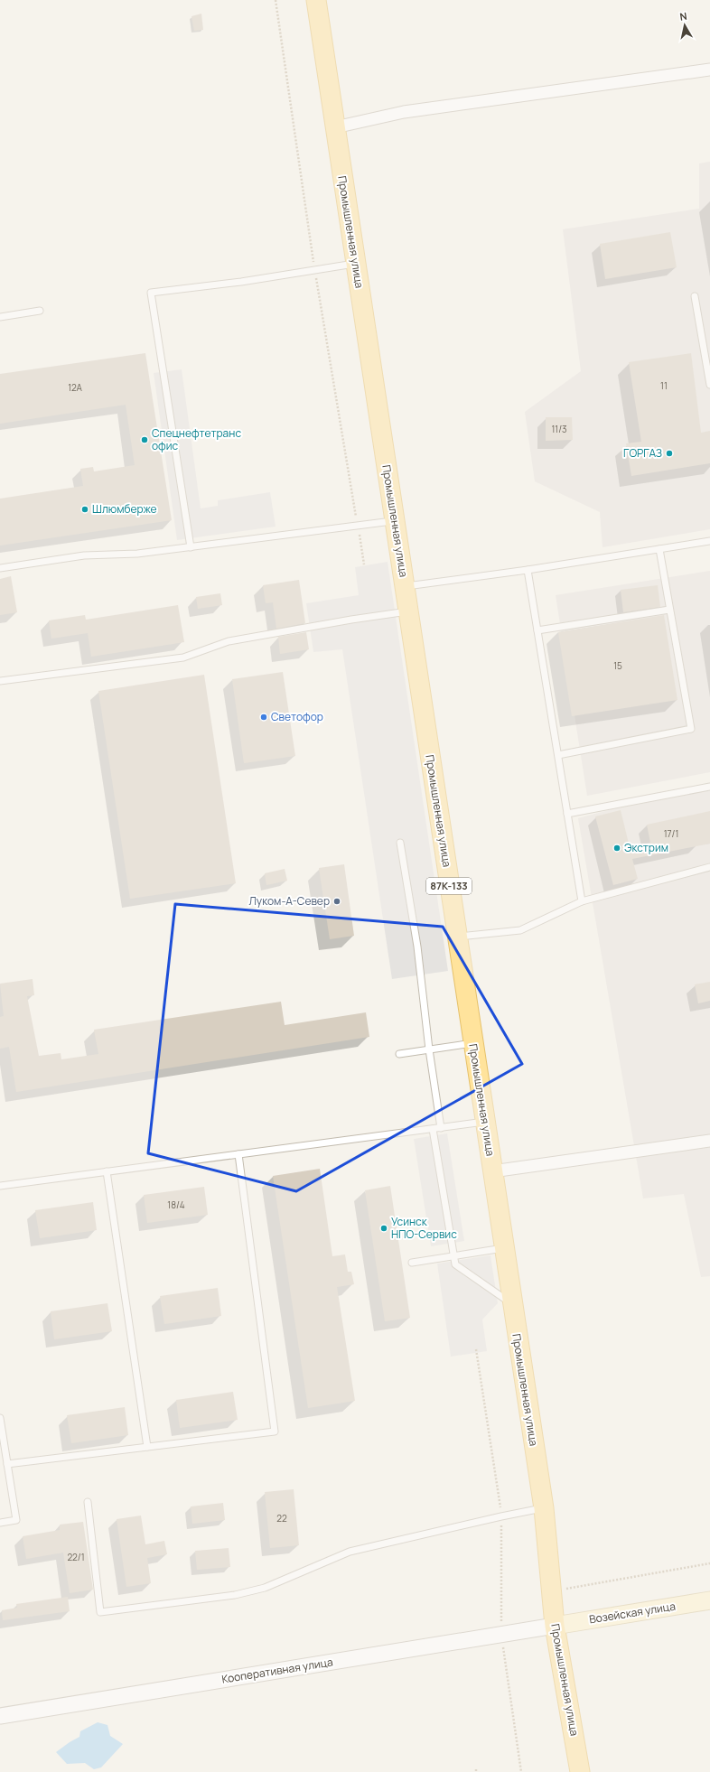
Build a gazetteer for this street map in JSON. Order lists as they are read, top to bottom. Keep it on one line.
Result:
{"streets":{"main road":["Промышленная улица","87К-133","Возейская улица"],"street":["Кооперативная улица"]},"crossings":[["Промышленная улица","Возейская улица"],["Промышленная улица","Кооперативная улица"],["Возейская улица","Кооперативная улица"]],"places":["Спецнефтетранс офис","ГОРГАЗ","Шлюмберже","Светофор","Экстрим","Луком-А-Север","Усинск НПО-Сервис"],"house_numbers":["11","12А","11/3","15","17/1","18/4","22","22/1"],"north":"top"}
